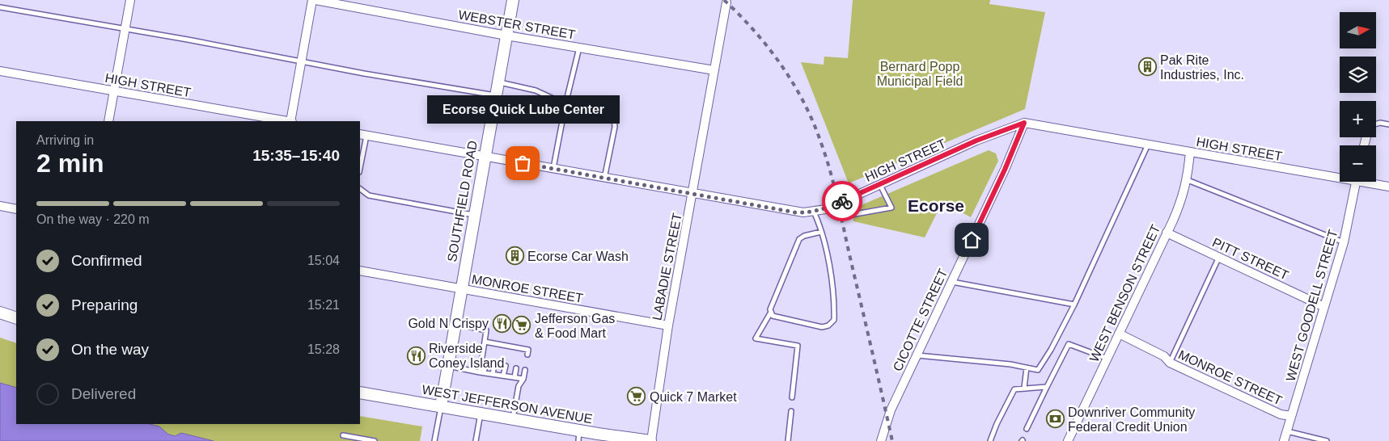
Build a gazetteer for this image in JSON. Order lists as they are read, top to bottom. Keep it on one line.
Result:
{"streets":{"main road":["SOUTHFIELD ROAD","WEST JEFFERSON AVENUE"],"street":["WEBSTER STREET","HIGH STREET","PITT STREET","LABADIE STREET","MONROE STREET","WEST BENSON STREET","WEST GOODELL STREET","CICOTTE STREET"]},"crossings":[["WEBSTER STREET","SOUTHFIELD ROAD"],["WEBSTER STREET","LABADIE STREET"],["HIGH STREET","SOUTHFIELD ROAD"],["HIGH STREET","LABADIE STREET"],["HIGH STREET","WEST BENSON STREET"],["HIGH STREET","CICOTTE STREET"],["SOUTHFIELD ROAD","MONROE STREET"],["SOUTHFIELD ROAD","WEST JEFFERSON AVENUE"],["PITT STREET","WEST BENSON STREET"],["PITT STREET","WEST GOODELL STREET"],["LABADIE STREET","MONROE STREET"],["LABADIE STREET","WEST JEFFERSON AVENUE"],["MONROE STREET","WEST BENSON STREET"],["MONROE STREET","WEST GOODELL STREET"]],"districts":["Ecorse"],"parks":["Bernard Popp Municipal Field"],"places":{"building":["Pak Rite Industries, Inc.","Ecorse Car Wash"],"other":["Ecorse Quick Lube Center"],"restaurant":["Gold N Crispy","Riverside Coney Island"],"supermarket":["Jefferson Gas & Food Mart","Quick 7 Market"],"bank":["Downriver Community Federal Credit Union"]},"north":"right","page":{"map_buttons":["+","−"],"bubble":"Ecorse Quick Lube Center","heading":["2 min","Arriving in","15:35–15:40"],"bar":"On the way · 220 m","list":[["Confirmed","15:04"],["Preparing","15:21"],["On the way","15:28"],"Delivered"]}}
